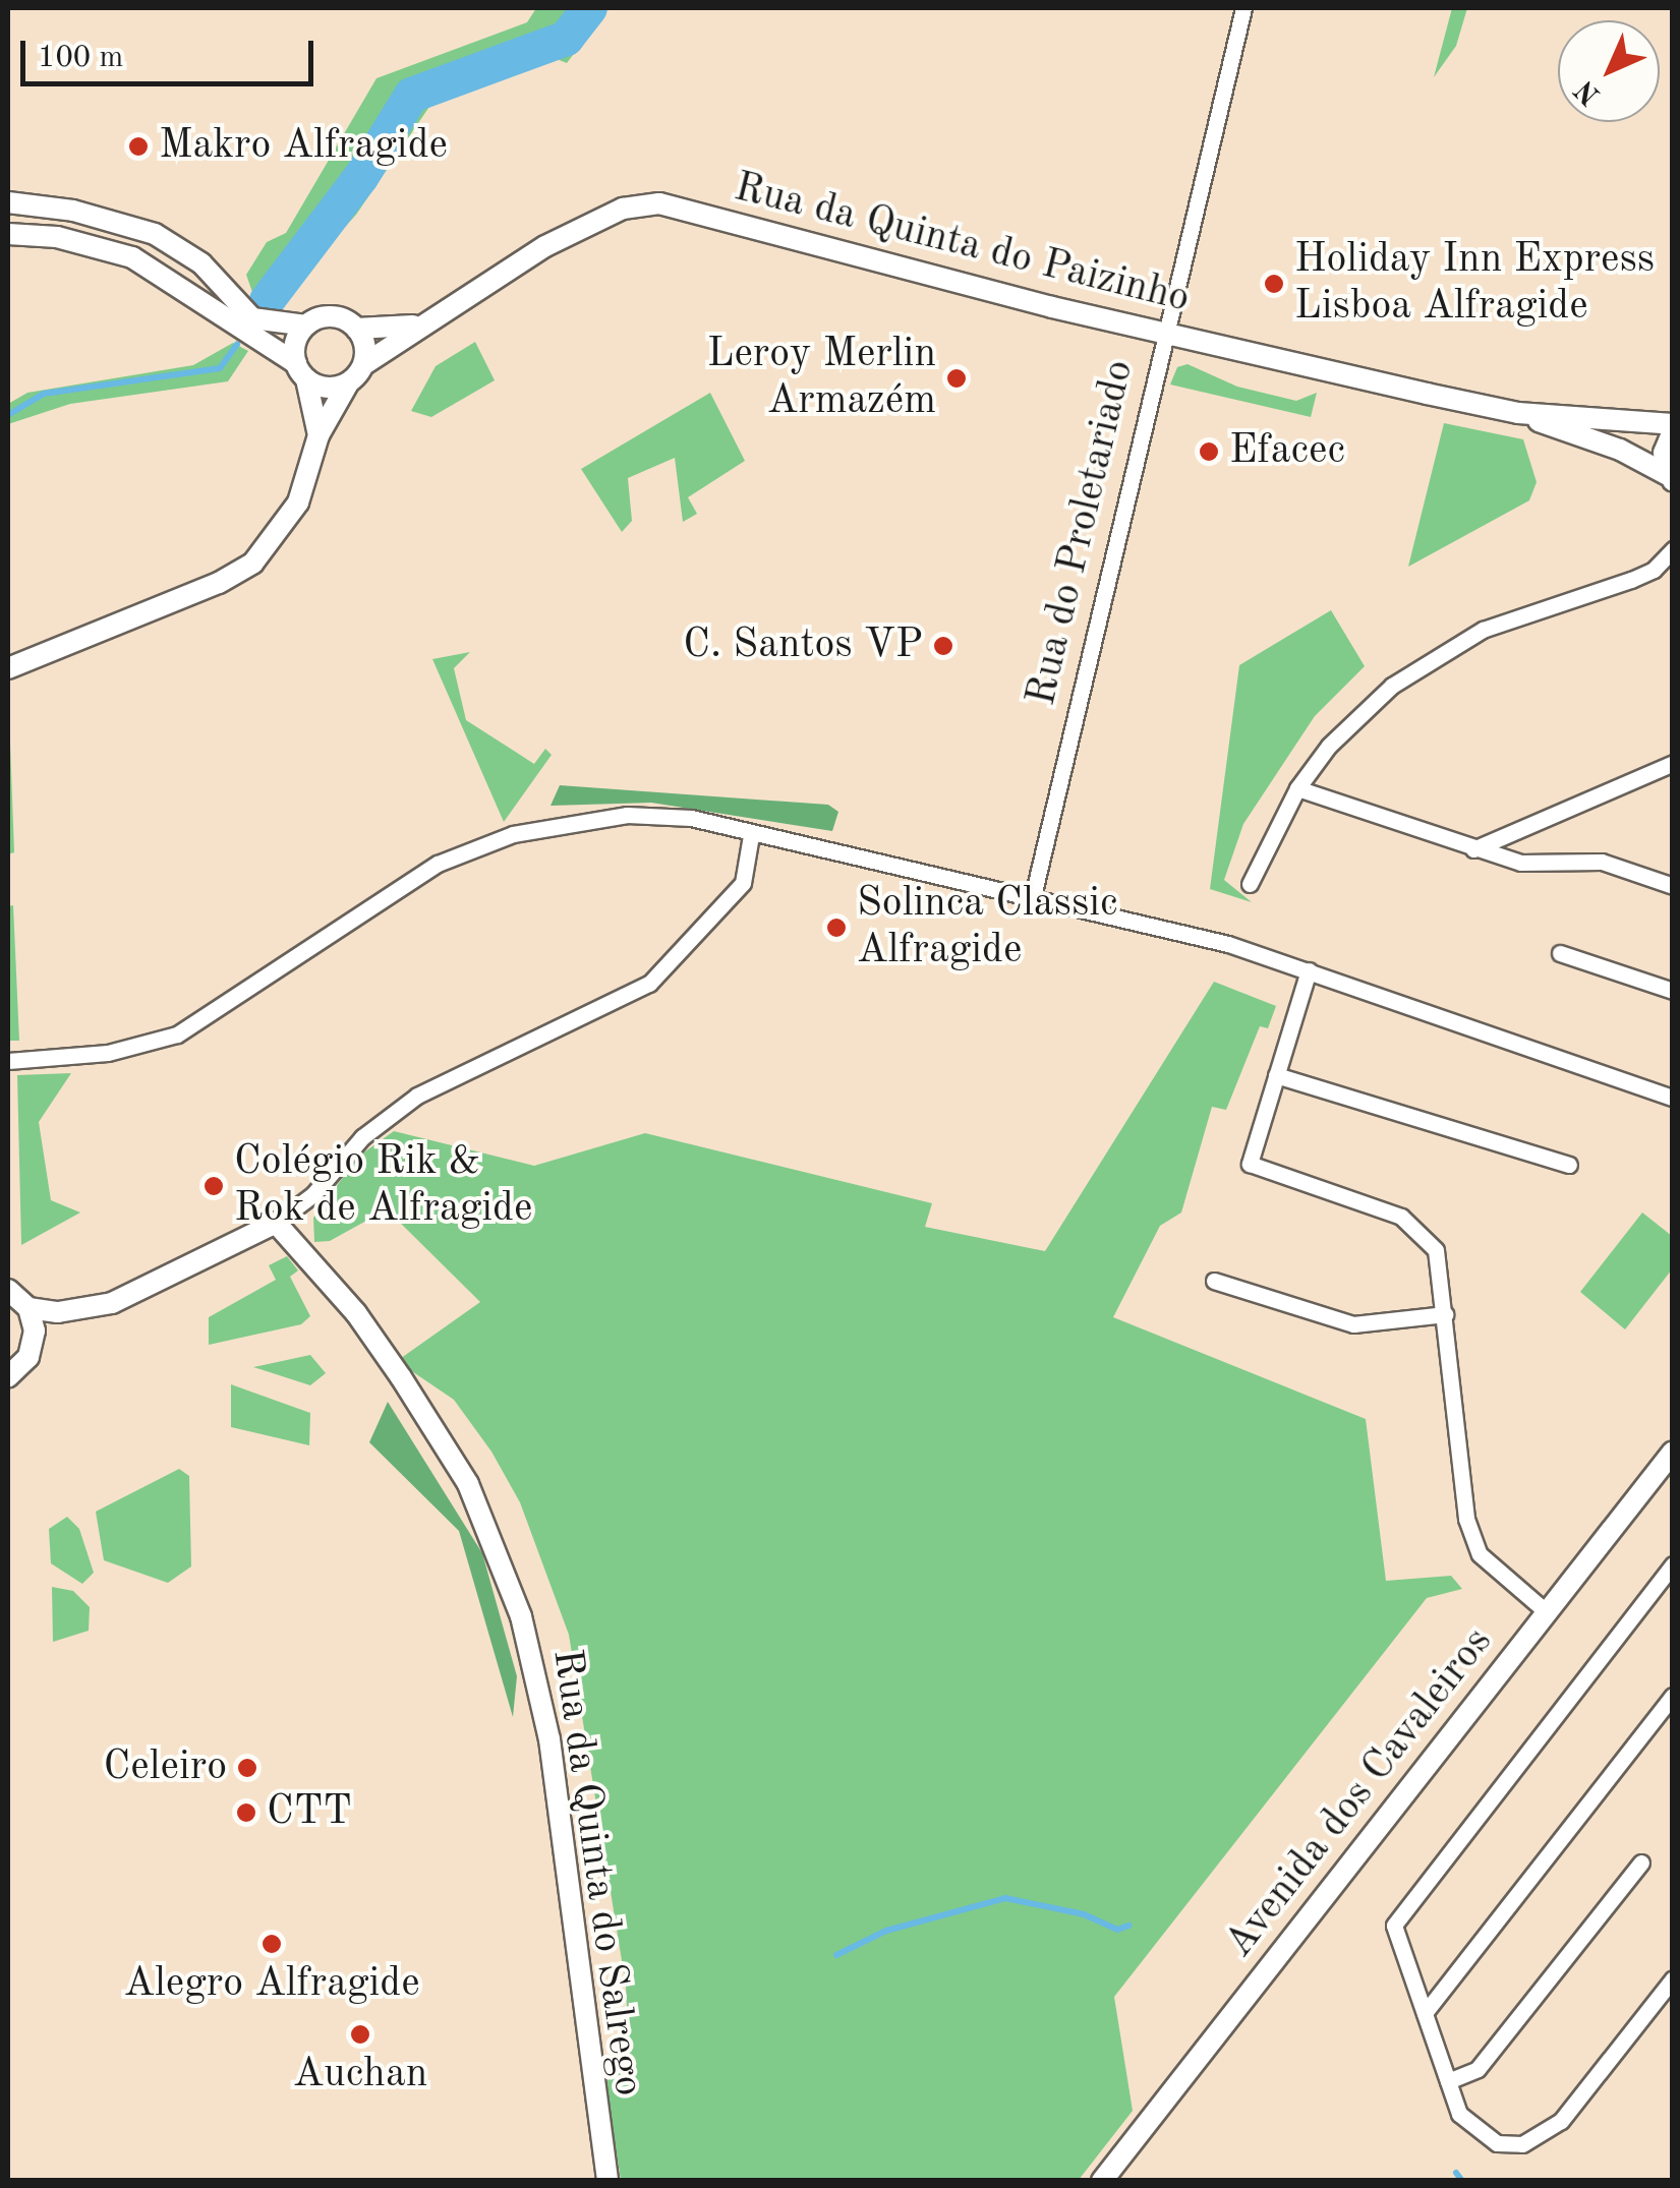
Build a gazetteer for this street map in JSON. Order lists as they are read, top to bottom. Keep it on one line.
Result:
{"streets":{"street":["Rua da Quinta do Paizinho","Rua do Proletariado","Avenida dos Cavaleiros","Rua da Quinta do Salrego"]},"crossings":[["Rua da Quinta do Paizinho","Rua do Proletariado"]],"places":["Makro Alfragide","Holiday Inn Express Lisboa Alfragide","Leroy Merlin Armazém","Efacec","C. Santos VP","Solinca Classic Alfragide","Colégio Rik & Rok de Alfragide","Celeiro","CTT","Alegro Alfragide","Auchan"],"scale_bar":"100 m","north":"bottom left"}
